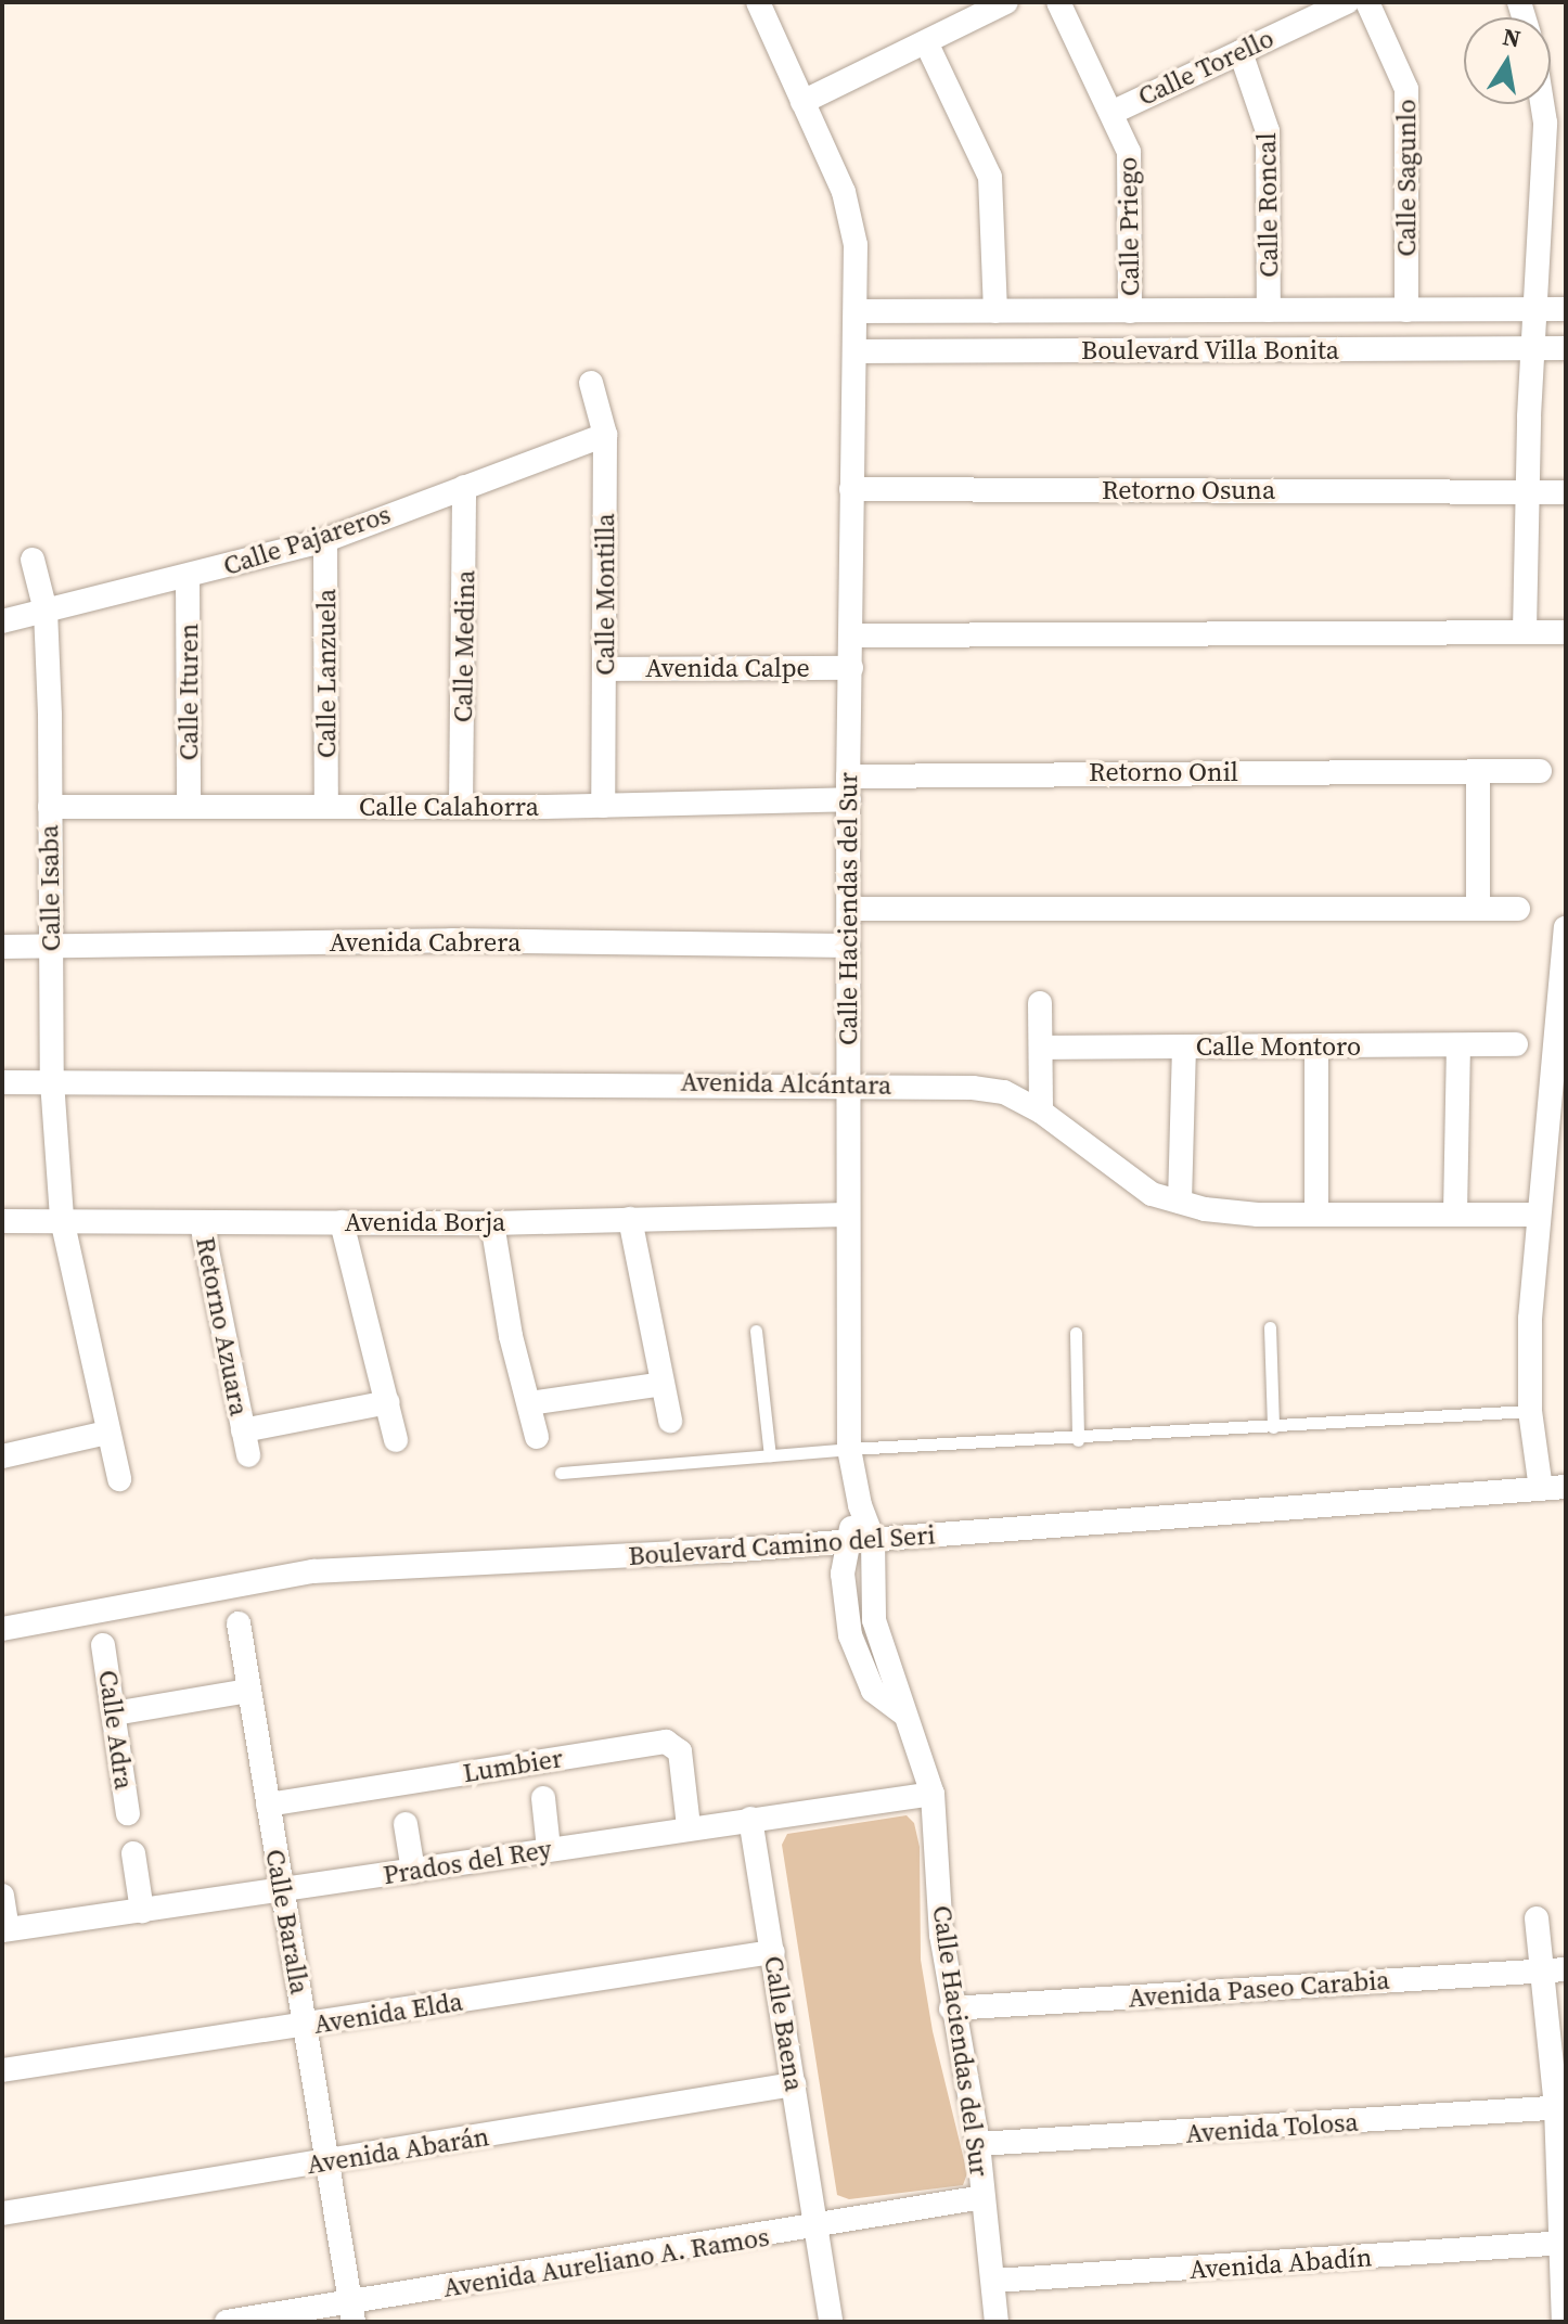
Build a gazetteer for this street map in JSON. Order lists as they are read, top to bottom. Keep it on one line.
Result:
{"streets":{"street":["Calle Torello","Calle Sagunlo","Calle Roncal","Calle Priego","Boulevard Villa Bonita","Retorno Osuna","Calle Pajareros","Calle Montilla","Calle Medina","Avenida Calpe","Calle Lanzuela","Calle Ituren","Retorno Onil","Calle Calahorra","Calle Isaba","Calle Haciendas del Sur","Avenida Cabrera","Calle Montoro","Avenida Alcántara","Avenida Borja","Retorno Azuara","Boulevard Camino del Seri","Calle Adra","Lumbier","Prados del Rey","Calle Baralla","Avenida Paseo Carabia","Avenida Elda","Calle Baena","Avenida Tolosa","Avenida Abarán","Avenida Aureliano A. Ramos","Avenida Abadín"]},"crossings":[["Calle Torello","Calle Roncal"],["Calle Torello","Calle Priego"],["Calle Sagunlo","Boulevard Villa Bonita"],["Calle Roncal","Boulevard Villa Bonita"],["Calle Priego","Boulevard Villa Bonita"],["Boulevard Villa Bonita","Calle Haciendas del Sur"],["Retorno Osuna","Calle Haciendas del Sur"],["Calle Pajareros","Calle Montilla"],["Calle Pajareros","Calle Medina"],["Calle Pajareros","Calle Lanzuela"],["Calle Pajareros","Calle Ituren"],["Calle Pajareros","Calle Isaba"],["Calle Montilla","Avenida Calpe"],["Calle Montilla","Calle Calahorra"],["Calle Medina","Calle Calahorra"],["Avenida Calpe","Calle Haciendas del Sur"],["Calle Lanzuela","Calle Calahorra"],["Calle Ituren","Calle Calahorra"],["Retorno Onil","Calle Calahorra"],["Retorno Onil","Calle Haciendas del Sur"],["Calle Calahorra","Calle Isaba"],["Calle Calahorra","Calle Haciendas del Sur"],["Calle Isaba","Avenida Cabrera"],["Calle Isaba","Avenida Alcántara"],["Calle Isaba","Avenida Borja"],["Calle Haciendas del Sur","Avenida Cabrera"],["Calle Haciendas del Sur","Avenida Alcántara"],["Calle Haciendas del Sur","Avenida Borja"],["Calle Haciendas del Sur","Boulevard Camino del Seri"],["Calle Haciendas del Sur","Prados del Rey"],["Calle Haciendas del Sur","Avenida Paseo Carabia"],["Calle Haciendas del Sur","Avenida Tolosa"],["Calle Haciendas del Sur","Avenida Aureliano A. Ramos"],["Calle Haciendas del Sur","Avenida Abadín"],["Avenida Borja","Retorno Azuara"],["Lumbier","Prados del Rey"],["Lumbier","Calle Baralla"],["Prados del Rey","Calle Baralla"],["Prados del Rey","Calle Baena"],["Calle Baralla","Avenida Elda"],["Calle Baralla","Avenida Abarán"],["Calle Baralla","Avenida Aureliano A. Ramos"],["Avenida Elda","Calle Baena"],["Calle Baena","Avenida Abarán"],["Calle Baena","Avenida Aureliano A. Ramos"]],"north":"top"}
